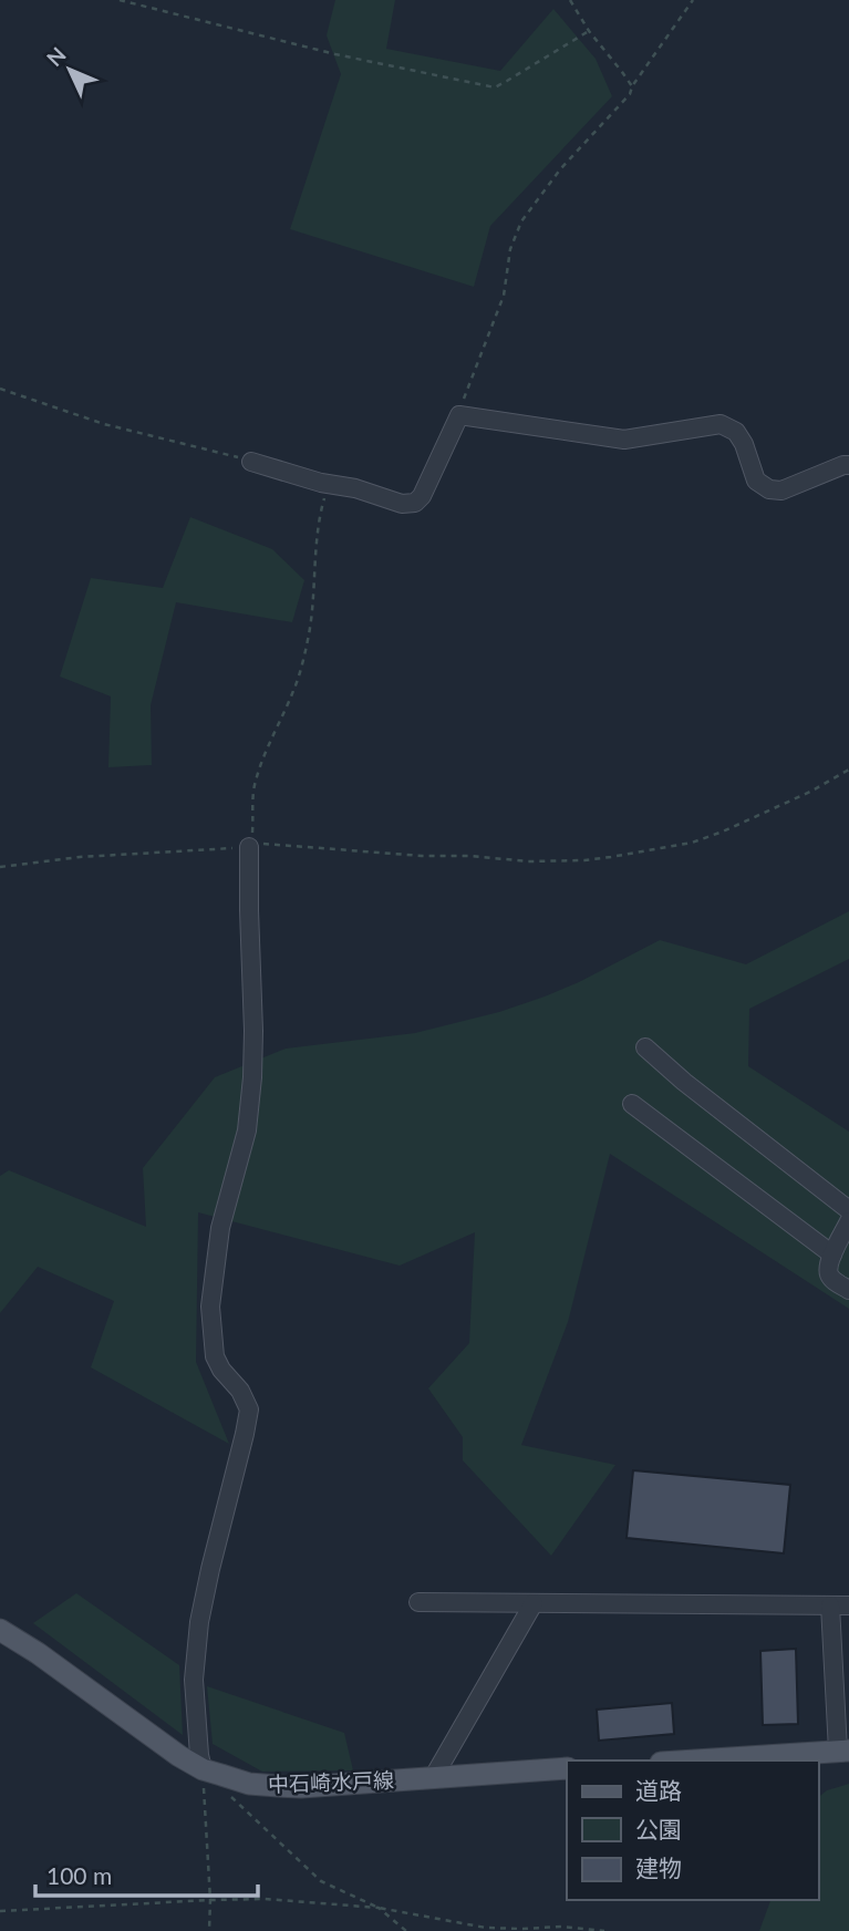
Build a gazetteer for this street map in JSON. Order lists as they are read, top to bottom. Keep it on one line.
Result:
{"streets":{"main road":["中石崎水戸線"]},"legend":["道路","公園","建物"],"scale_bar":"100 m","north":"top left"}
